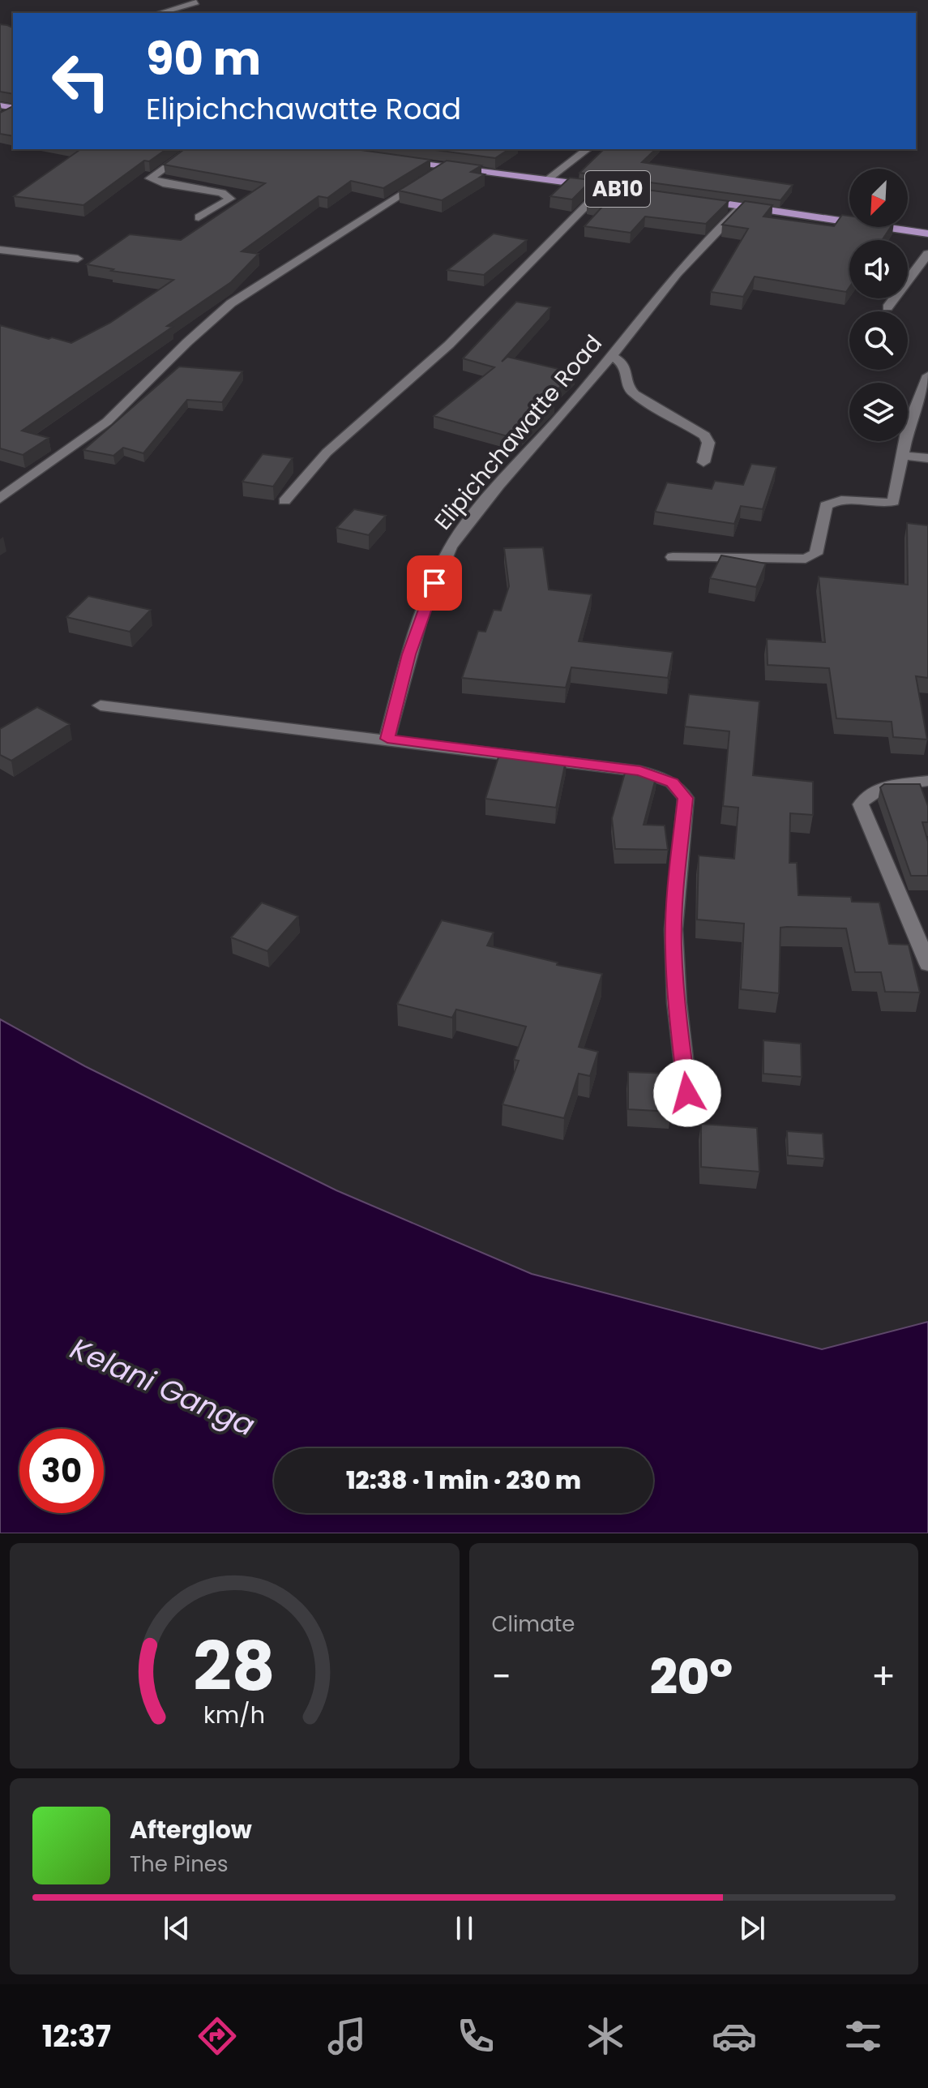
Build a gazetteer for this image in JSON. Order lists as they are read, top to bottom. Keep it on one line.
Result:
{"streets":{"main road":["AB10"],"street":["Elipichchawatte Road"]},"water":["Kelani Ganga"],"north":"bottom left","page":{"turn":["90 m","Elipichchawatte Road"],"limit":"30","trip":"12:38 · 1 min · 230 m","tile":"Climate","heat":["−","20°","+"],"song":["Afterglow","The Pines"],"tabs":"12:37","gauge":["28","km/h"]}}
